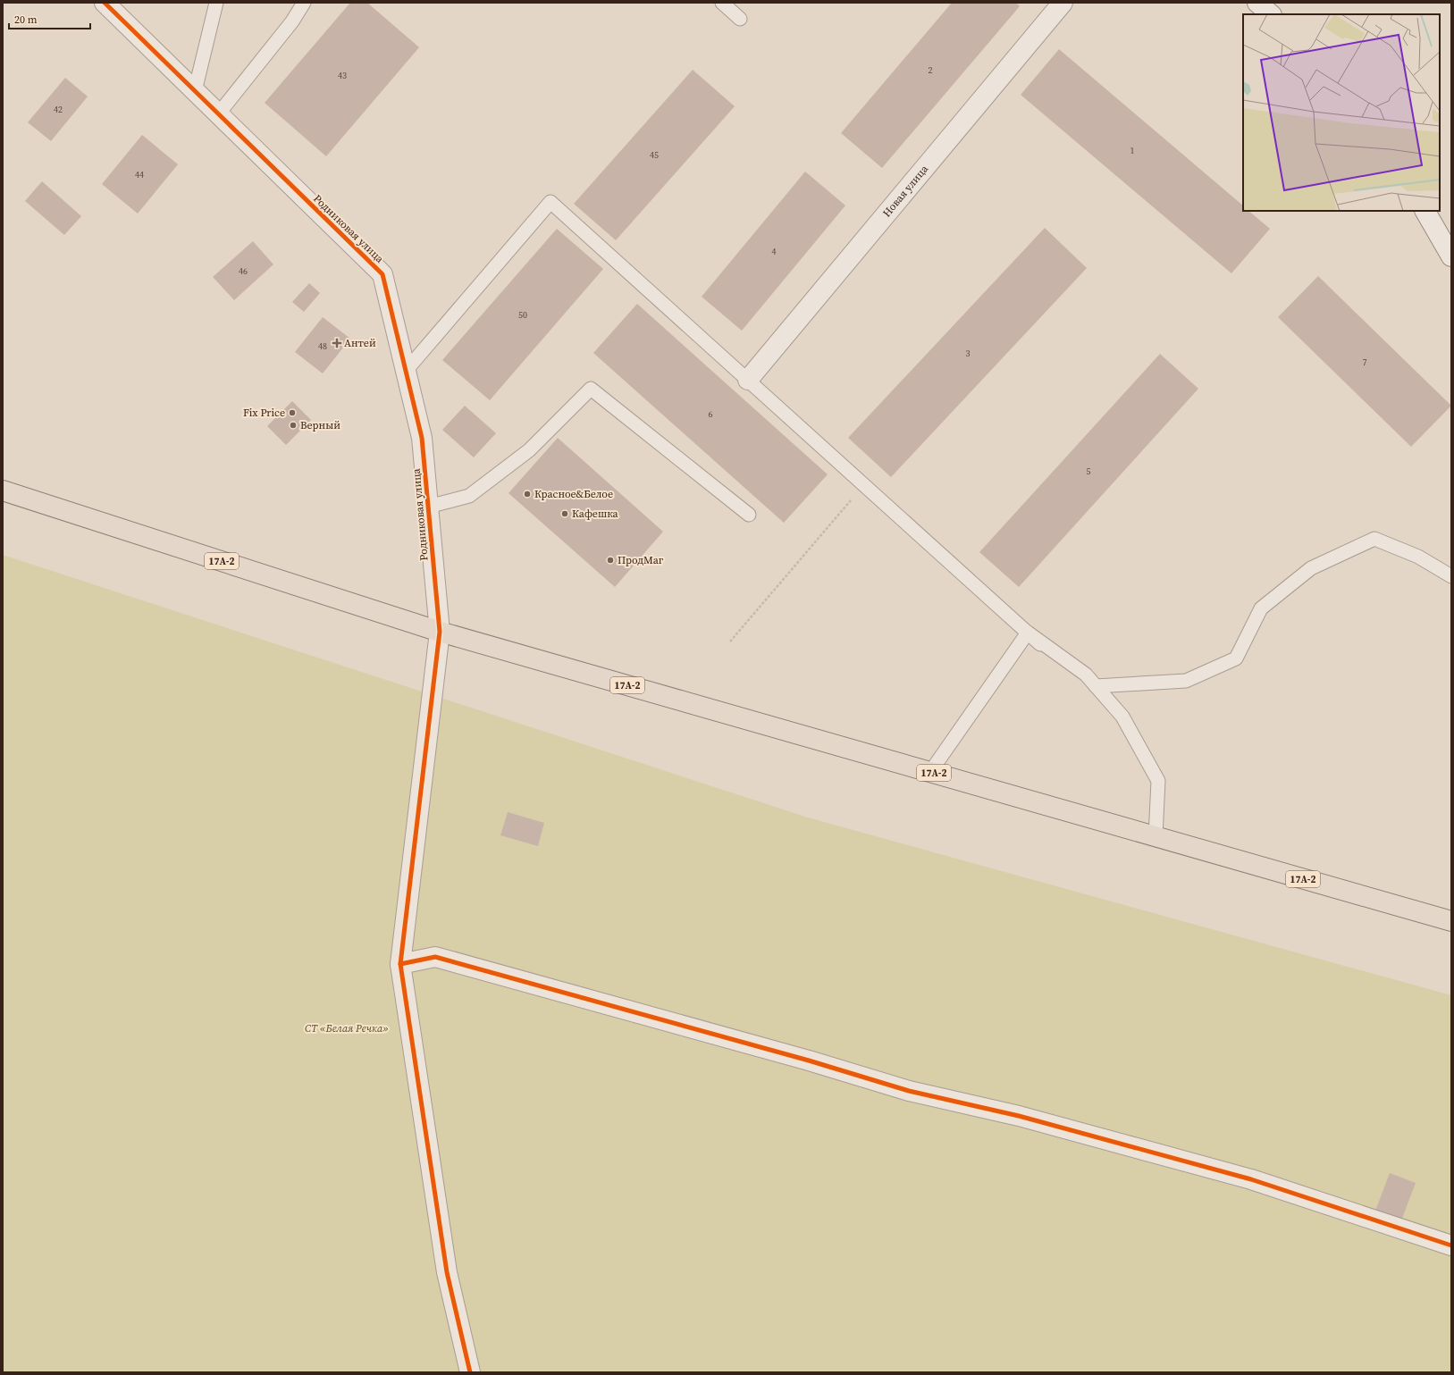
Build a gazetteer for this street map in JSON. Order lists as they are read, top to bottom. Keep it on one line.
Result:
{"streets":{"main road":["17А-2"],"street":["Новая улица","Родниковая улица"]},"crossings":[["Родниковая улица","17А-2"]],"parks":["СТ «Белая Речка»"],"places":{"health":["Антей"],"other":["Fix Price","Верный","Красное&Белое","Кафешка","ПродМаг"]},"house_numbers":["2","43","42","1","45","44","4","46","50","48","3","7","6","5"],"scale_bar":"20 m"}
